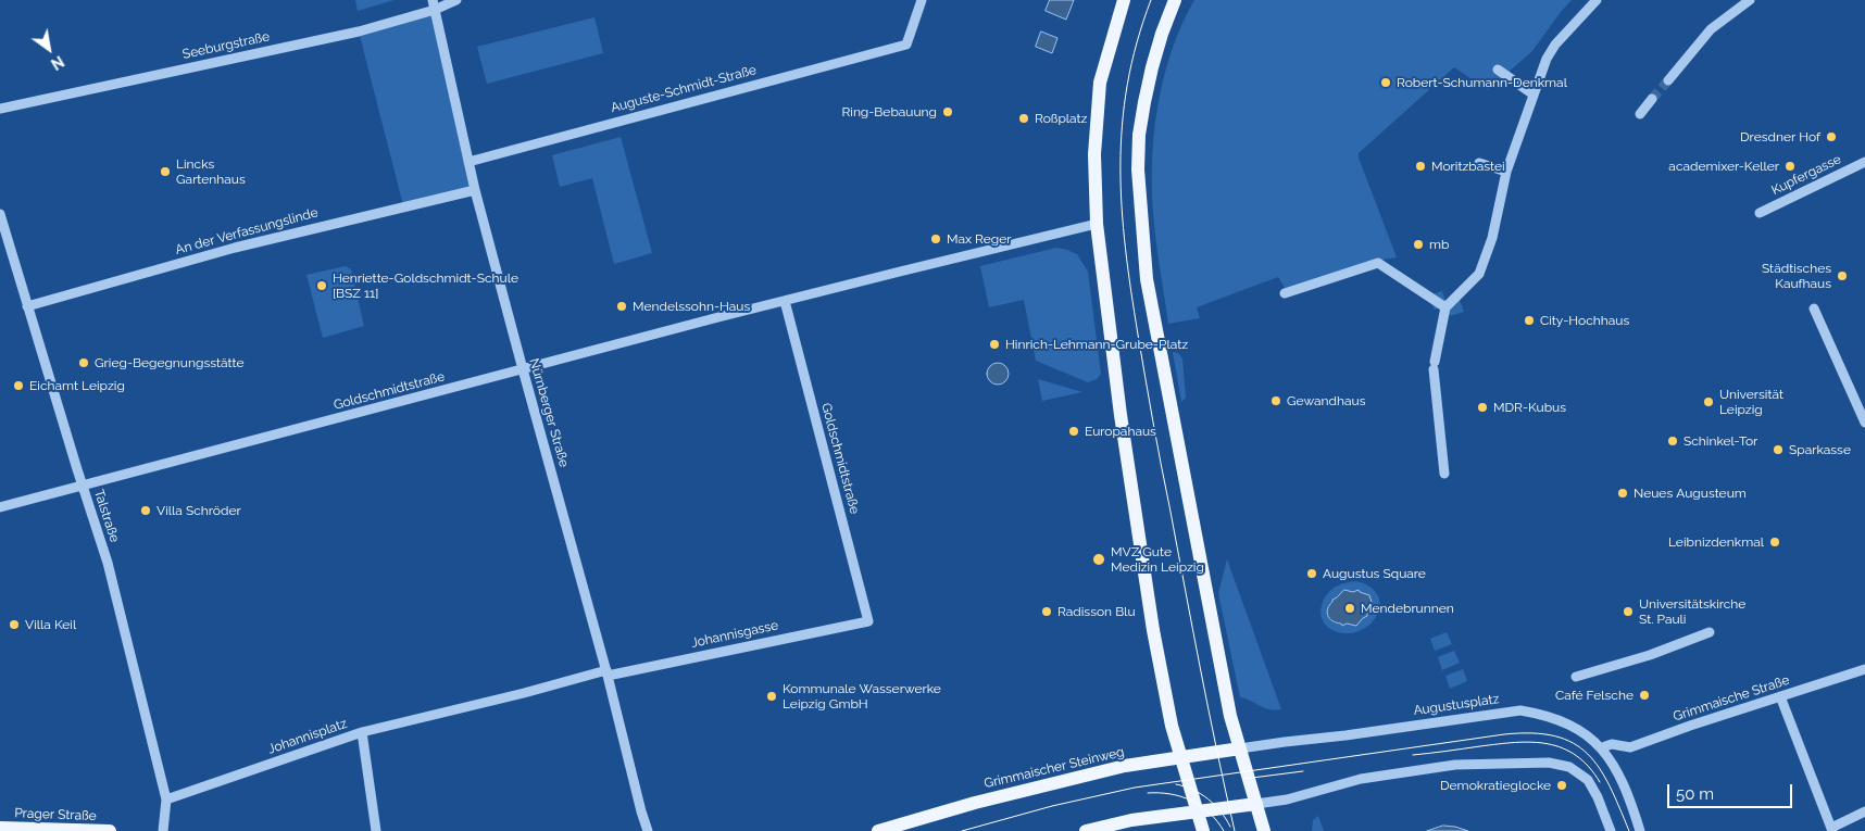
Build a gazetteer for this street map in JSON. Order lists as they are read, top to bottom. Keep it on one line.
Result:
{"streets":{"main road":["Grimmaischer Steinweg","Prager Straße"],"street":["Seeburgstraße","Auguste-Schmidt-Straße","Kupfergasse","An der Verfassungslinde","Goldschmidtstraße","Nürnberger Straße","Talstraße","Johannisgasse","Grimmaische Straße","Augustusplatz","Johannisplatz"]},"crossings":[["Seeburgstraße","Nürnberger Straße"],["Auguste-Schmidt-Straße","Nürnberger Straße"],["An der Verfassungslinde","Nürnberger Straße"],["An der Verfassungslinde","Talstraße"],["Goldschmidtstraße","Nürnberger Straße"],["Goldschmidtstraße","Talstraße"],["Goldschmidtstraße","Johannisgasse"],["Nürnberger Straße","Johannisgasse"],["Talstraße","Johannisplatz"],["Johannisgasse","Johannisplatz"],["Augustusplatz","Grimmaischer Steinweg"]],"places":["Robert-Schumann-Denkmal","Ring-Bebauung","Roßplatz","Dresdner Hof","Moritzbastei","academixer-Keller","Lincks Gartenhaus","Max Reger","mb","Städtisches Kaufhaus","Henriette-Goldschmidt-Schule [BSZ 11]","Mendelssohn-Haus","City-Hochhaus","Hinrich-Lehmann-Grube-Platz","Grieg-Begegnungsstätte","Eichamt Leipzig","Gewandhaus","Universität Leipzig","MDR-Kubus","Europahaus","Schinkel-Tor","Sparkasse","Neues Augusteum","Villa Schröder","Leibnizdenkmal","MVZ Gute Medizin Leipzig","Augustus Square","Mendebrunnen","Radisson Blu","Universitätskirche St. Pauli","Villa Keil","Café Felsche","Kommunale Wasserwerke Leipzig GmbH","Demokratieglocke"],"scale_bar":"50 m","north":"bottom right"}
